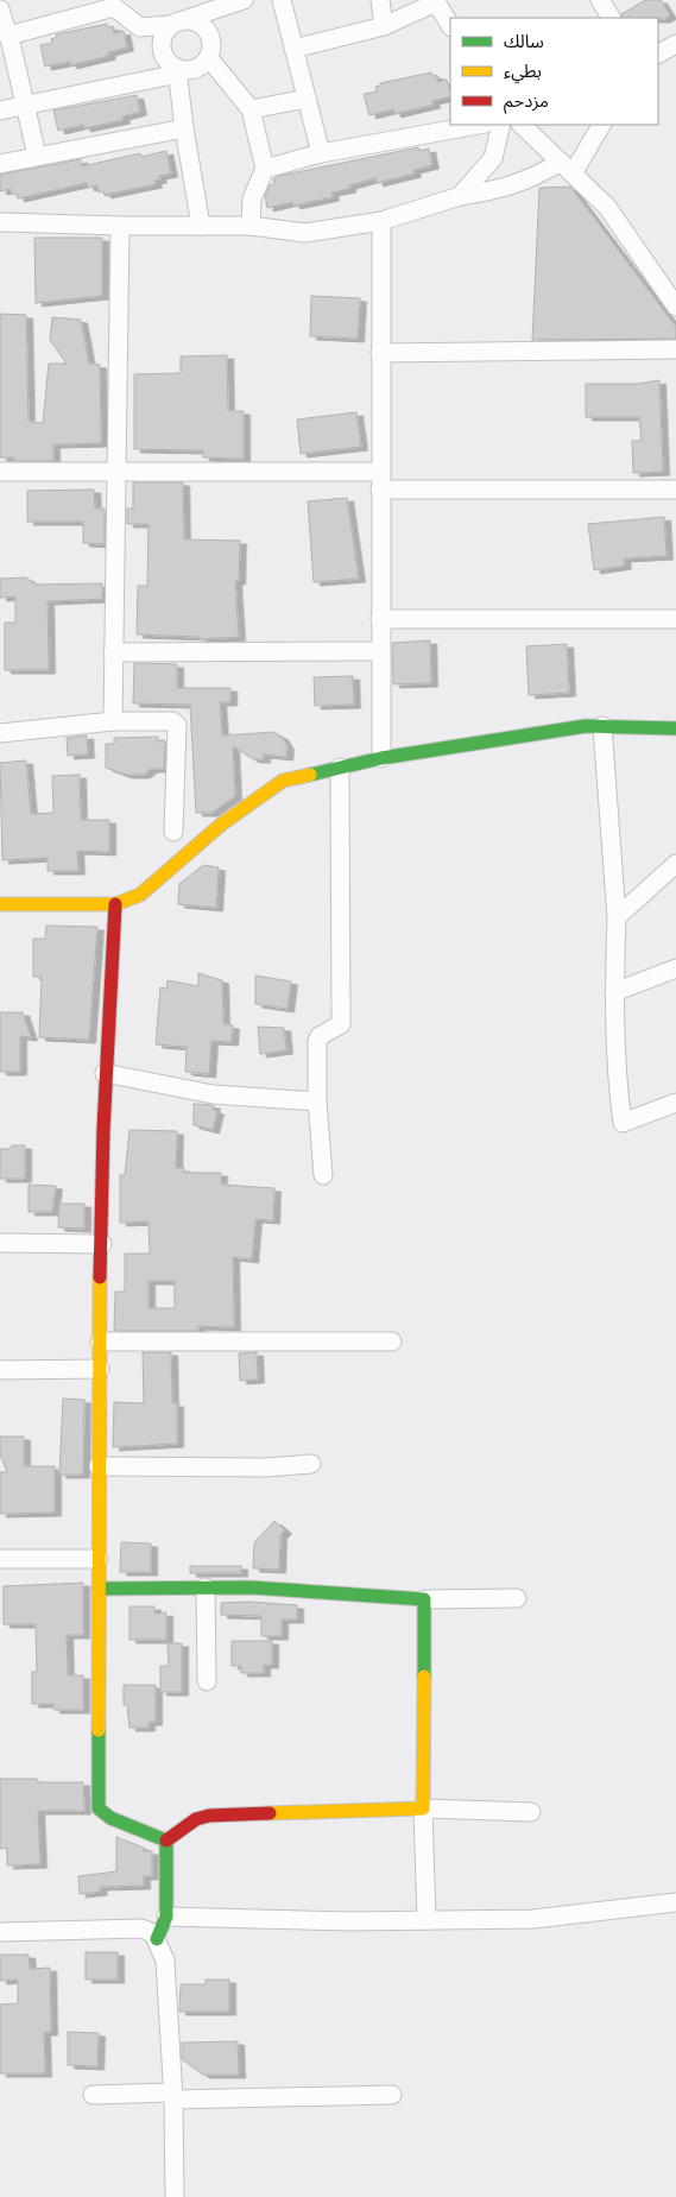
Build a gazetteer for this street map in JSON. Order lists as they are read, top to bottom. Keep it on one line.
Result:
{"legend":["سالك","بطيء","مزدحم"]}
